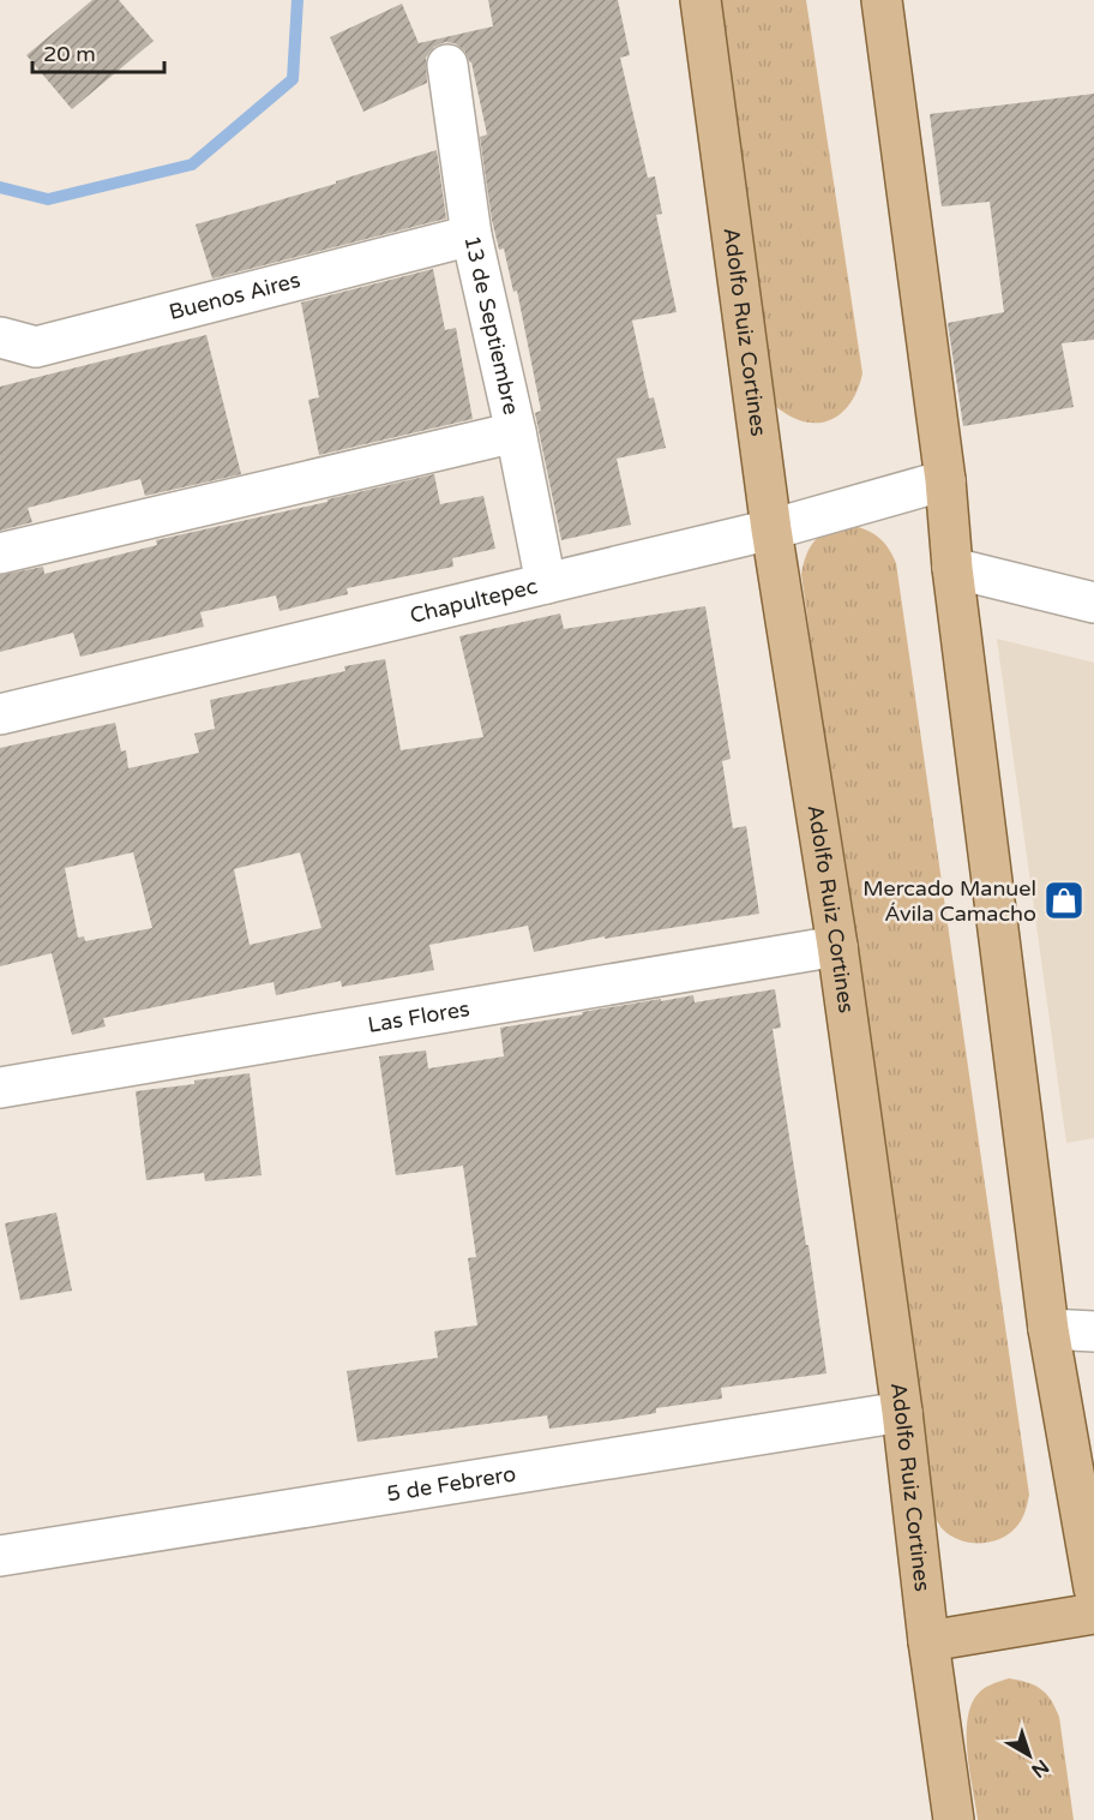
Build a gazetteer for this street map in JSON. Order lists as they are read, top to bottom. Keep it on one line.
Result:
{"streets":{"main road":["Adolfo Ruiz Cortines"],"street":["Buenos Aires","13 de Septiembre","Chapultepec","Las Flores","5 de Febrero"]},"crossings":[["Buenos Aires","13 de Septiembre"],["13 de Septiembre","Chapultepec"],["Adolfo Ruiz Cortines","Chapultepec"],["Adolfo Ruiz Cortines","Las Flores"],["Adolfo Ruiz Cortines","5 de Febrero"]],"places":{"shop":["Mercado Manuel Ávila Camacho"]},"scale_bar":"20 m","north":"bottom right"}
